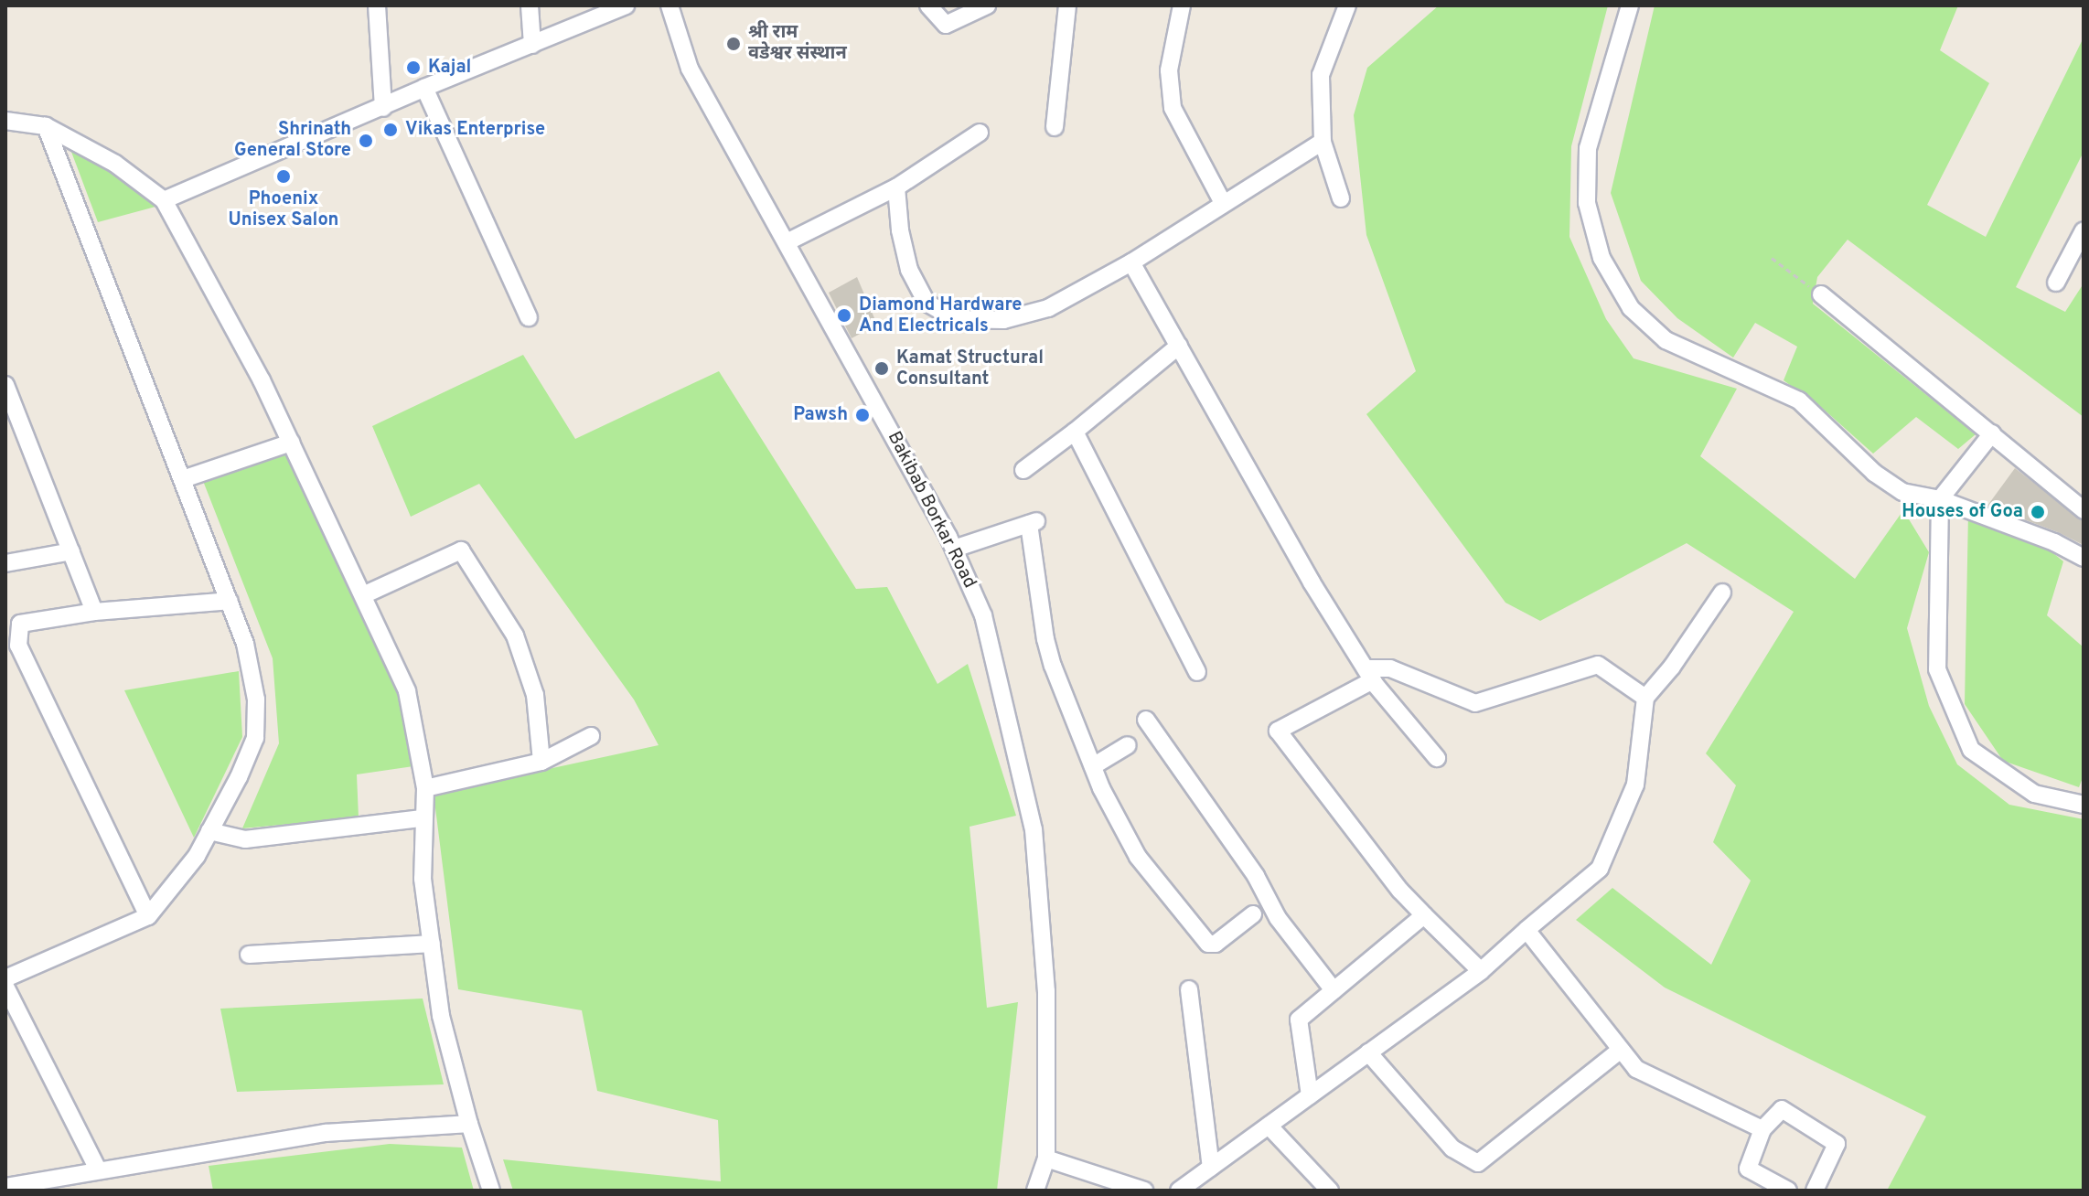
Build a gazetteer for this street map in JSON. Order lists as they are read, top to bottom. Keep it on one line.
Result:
{"streets":{"street":["Bakibab Borkar Road"]},"places":["श्री राम वडेश्वर संस्थान","Kajal","Vikas Enterprise","Shrinath General Store","Phoenix Unisex Salon","Diamond Hardware And Electricals","Kamat Structural Consultant","Pawsh","Houses of Goa"]}
